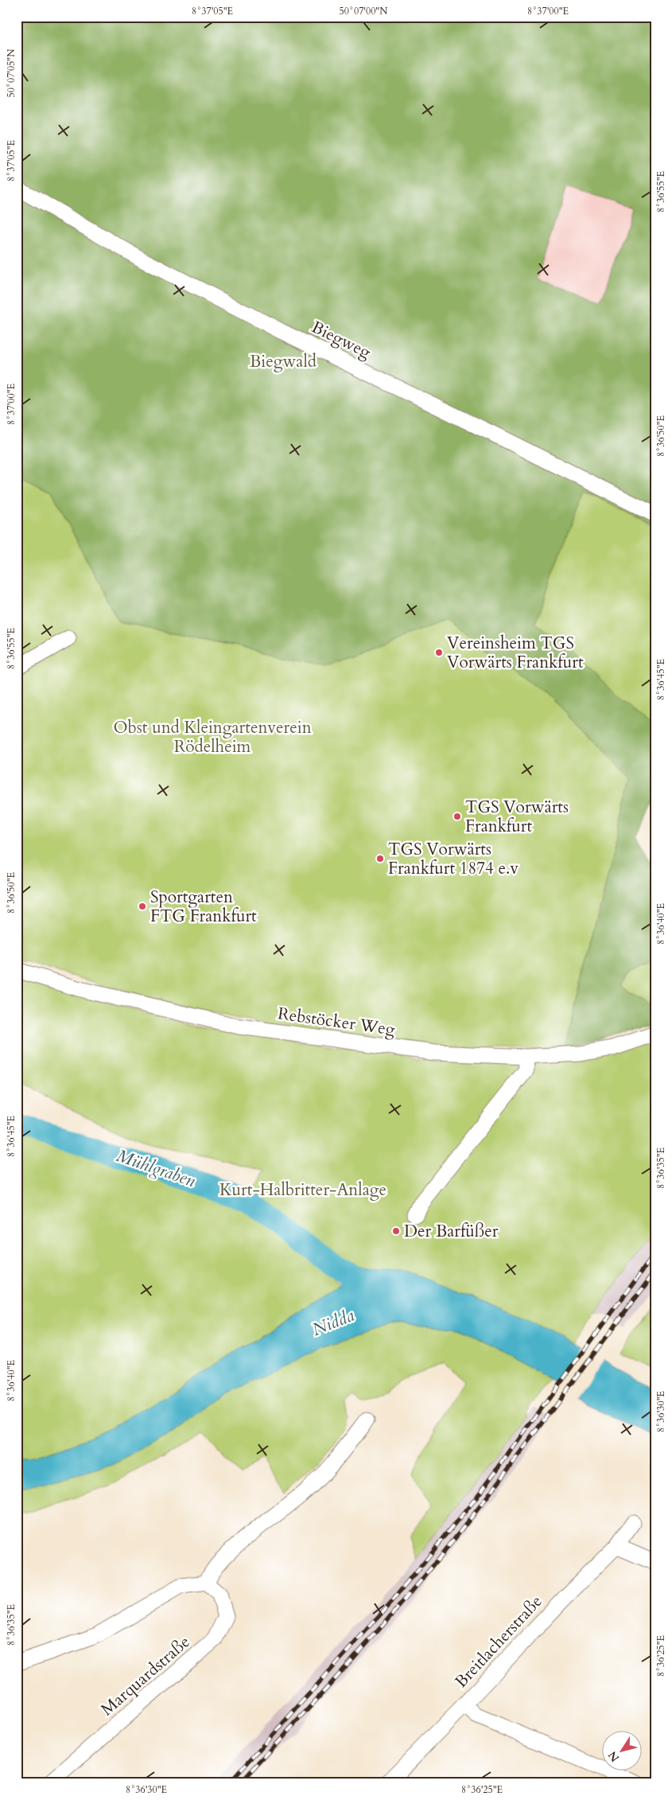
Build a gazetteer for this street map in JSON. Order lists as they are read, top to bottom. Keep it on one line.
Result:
{"streets":{"street":["Biegweg","Rebstöcker Weg","Breitlacherstraße","Marquardstraße"]},"water":["Mühlgraben","Nidda"],"parks":["Biegwald","Obst und Kleingartenverein Rödelheim","Kurt-Halbritter-Anlage"],"places":["Vereinsheim TGS Vorwärts Frankfurt","TGS Vorwärts Frankfurt","TGS Vorwärts Frankfurt 1874 e.v","Sportgarten FTG Frankfurt","Der Barfüßer"],"north":"bottom left","coordinates":["8°37'05\"E","50°07'00\"N","8°37'00\"E","50°07'05\"N","8°36'55\"E","8°36'50\"E","8°36'45\"E","8°36'40\"E","8°36'35\"E","8°36'30\"E","8°36'25\"E"]}
